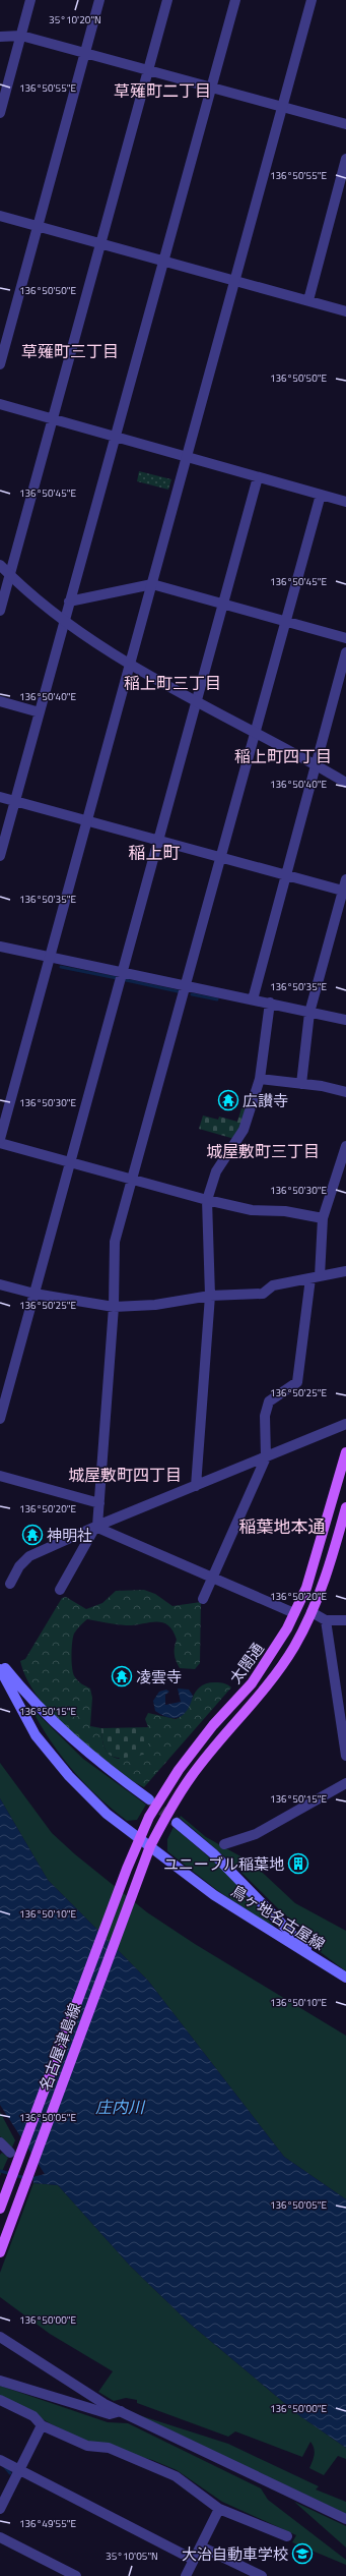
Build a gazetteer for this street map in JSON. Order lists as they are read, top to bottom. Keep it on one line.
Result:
{"streets":{"main road":["太閤通","鳥ヶ地名古屋線","名古屋津島線"]},"crossings":[["太閤通","鳥ヶ地名古屋線"],["太閤通","名古屋津島線"]],"districts":["草薙町二丁目","草薙町三丁目","稲上町三丁目","稲上町四丁目","稲上町","城屋敷町三丁目","城屋敷町四丁目","稲葉地本通"],"water":["庄内川"],"places":{"temple":["広讃寺","神明社","凌雲寺"],"building":["ユニーブル稲葉地"],"school or university":["大治自動車学校"]},"coordinates":["35°10'20\"N","136°50'55\"E","136°50'50\"E","136°50'45\"E","136°50'40\"E","136°50'35\"E","136°50'30\"E","136°50'25\"E","136°50'20\"E","136°50'15\"E","136°50'10\"E","136°50'05\"E","136°50'00\"E","136°49'55\"E","35°10'05\"N"]}
